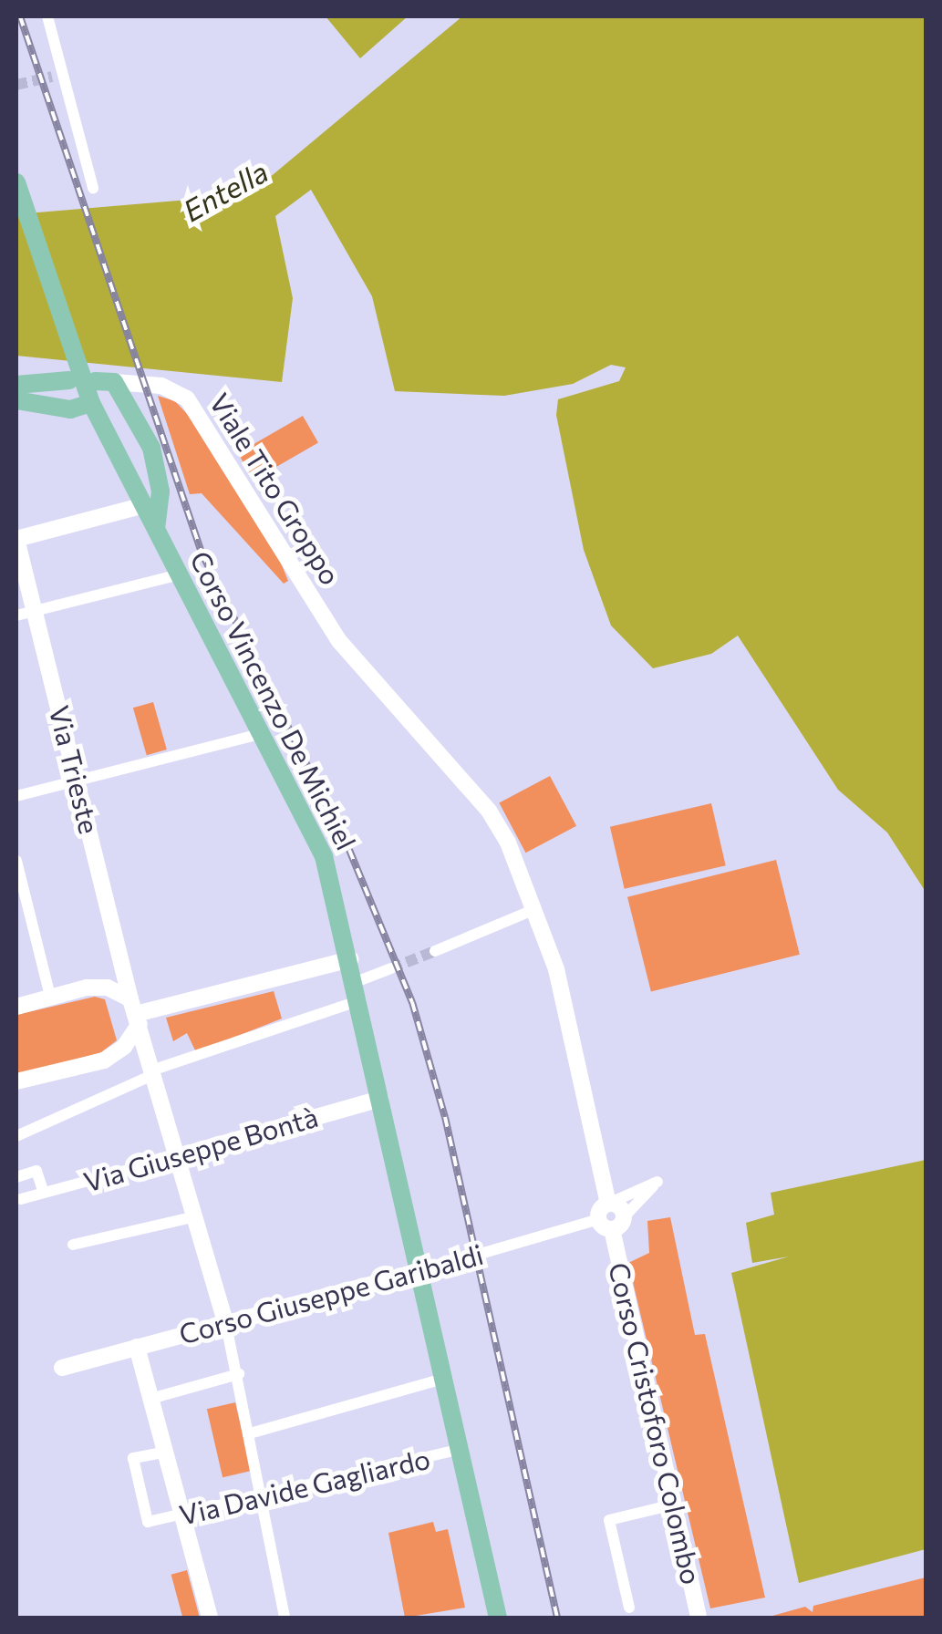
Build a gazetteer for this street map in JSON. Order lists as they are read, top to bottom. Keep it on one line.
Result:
{"streets":{"main road":["Corso Vincenzo De Michiel"],"street":["Viale Tito Groppo","Via Trieste","Via Giuseppe Bontà","Corso Giuseppe Garibaldi","Corso Cristoforo Colombo","Via Davide Gagliardo"]},"crossings":[["Viale Tito Groppo","Corso Vincenzo De Michiel"],["Corso Vincenzo De Michiel","Via Giuseppe Bontà"],["Corso Vincenzo De Michiel","Corso Giuseppe Garibaldi"],["Corso Vincenzo De Michiel","Via Davide Gagliardo"],["Via Trieste","Via Giuseppe Bontà"],["Via Trieste","Corso Giuseppe Garibaldi"],["Corso Giuseppe Garibaldi","Corso Cristoforo Colombo"]],"water":["Entella"]}
